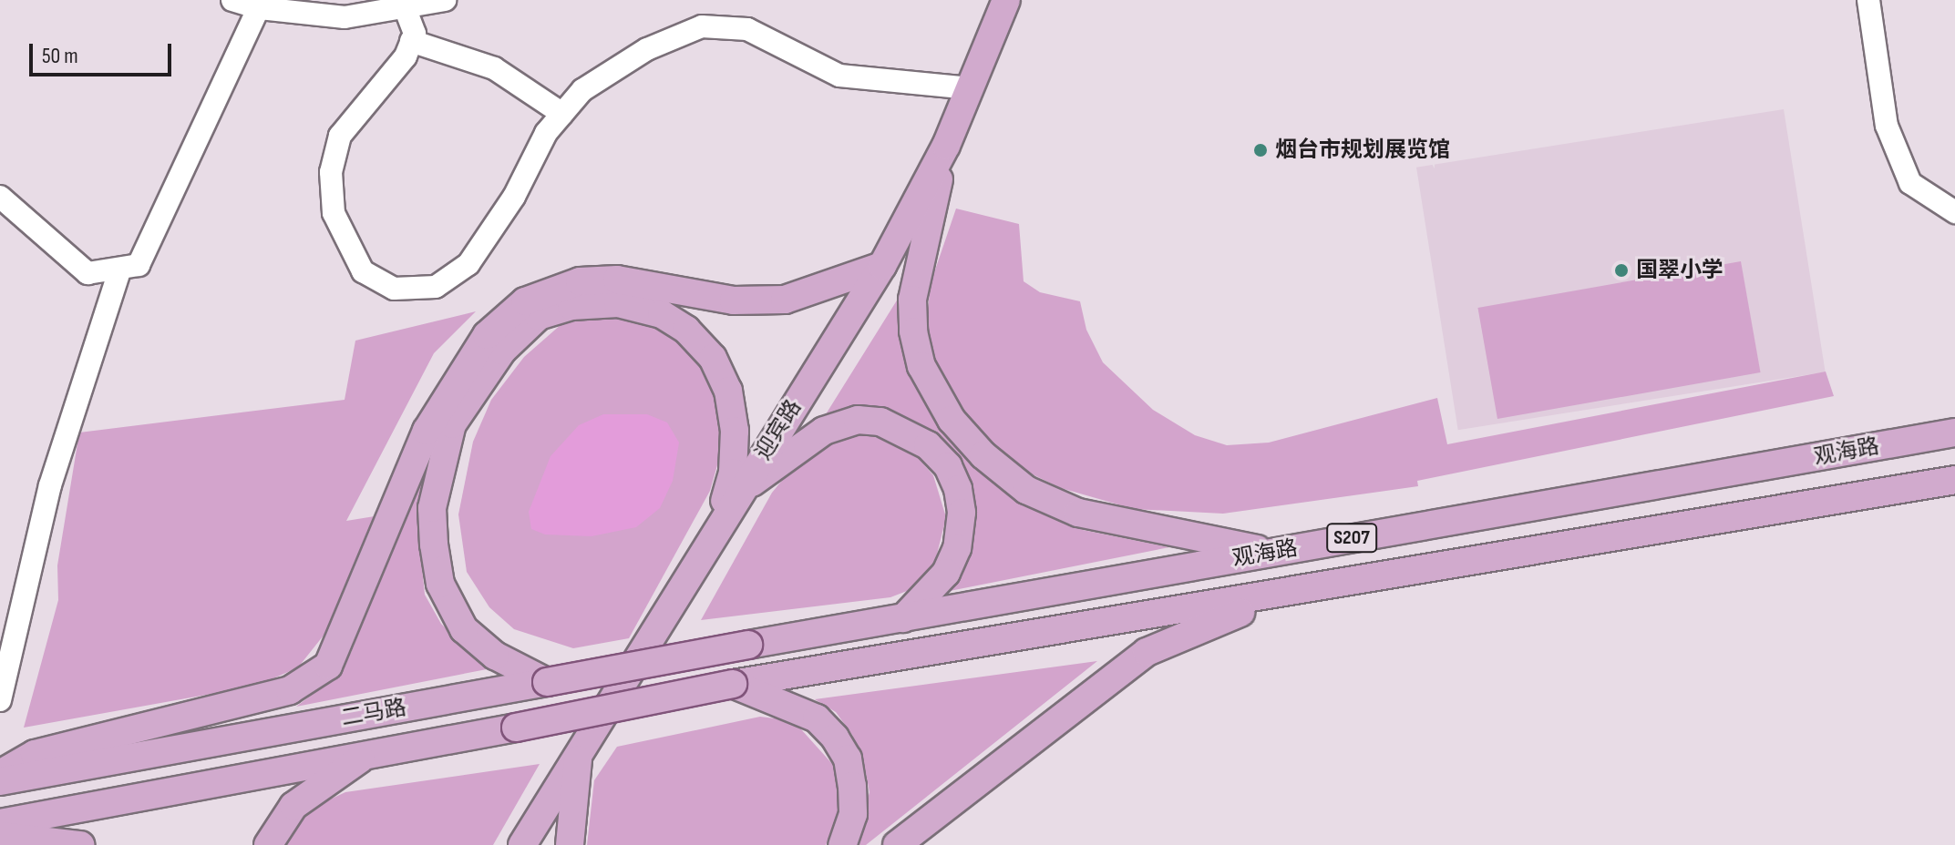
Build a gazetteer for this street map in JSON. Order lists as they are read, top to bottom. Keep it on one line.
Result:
{"streets":{"main road":["迎宾路","观海路","S207","二马路"]},"crossings":[["观海路","S207"],["观海路","二马路"],["S207","二马路"]],"places":["烟台市规划展览馆","国翠小学"],"scale_bar":"50 m"}
